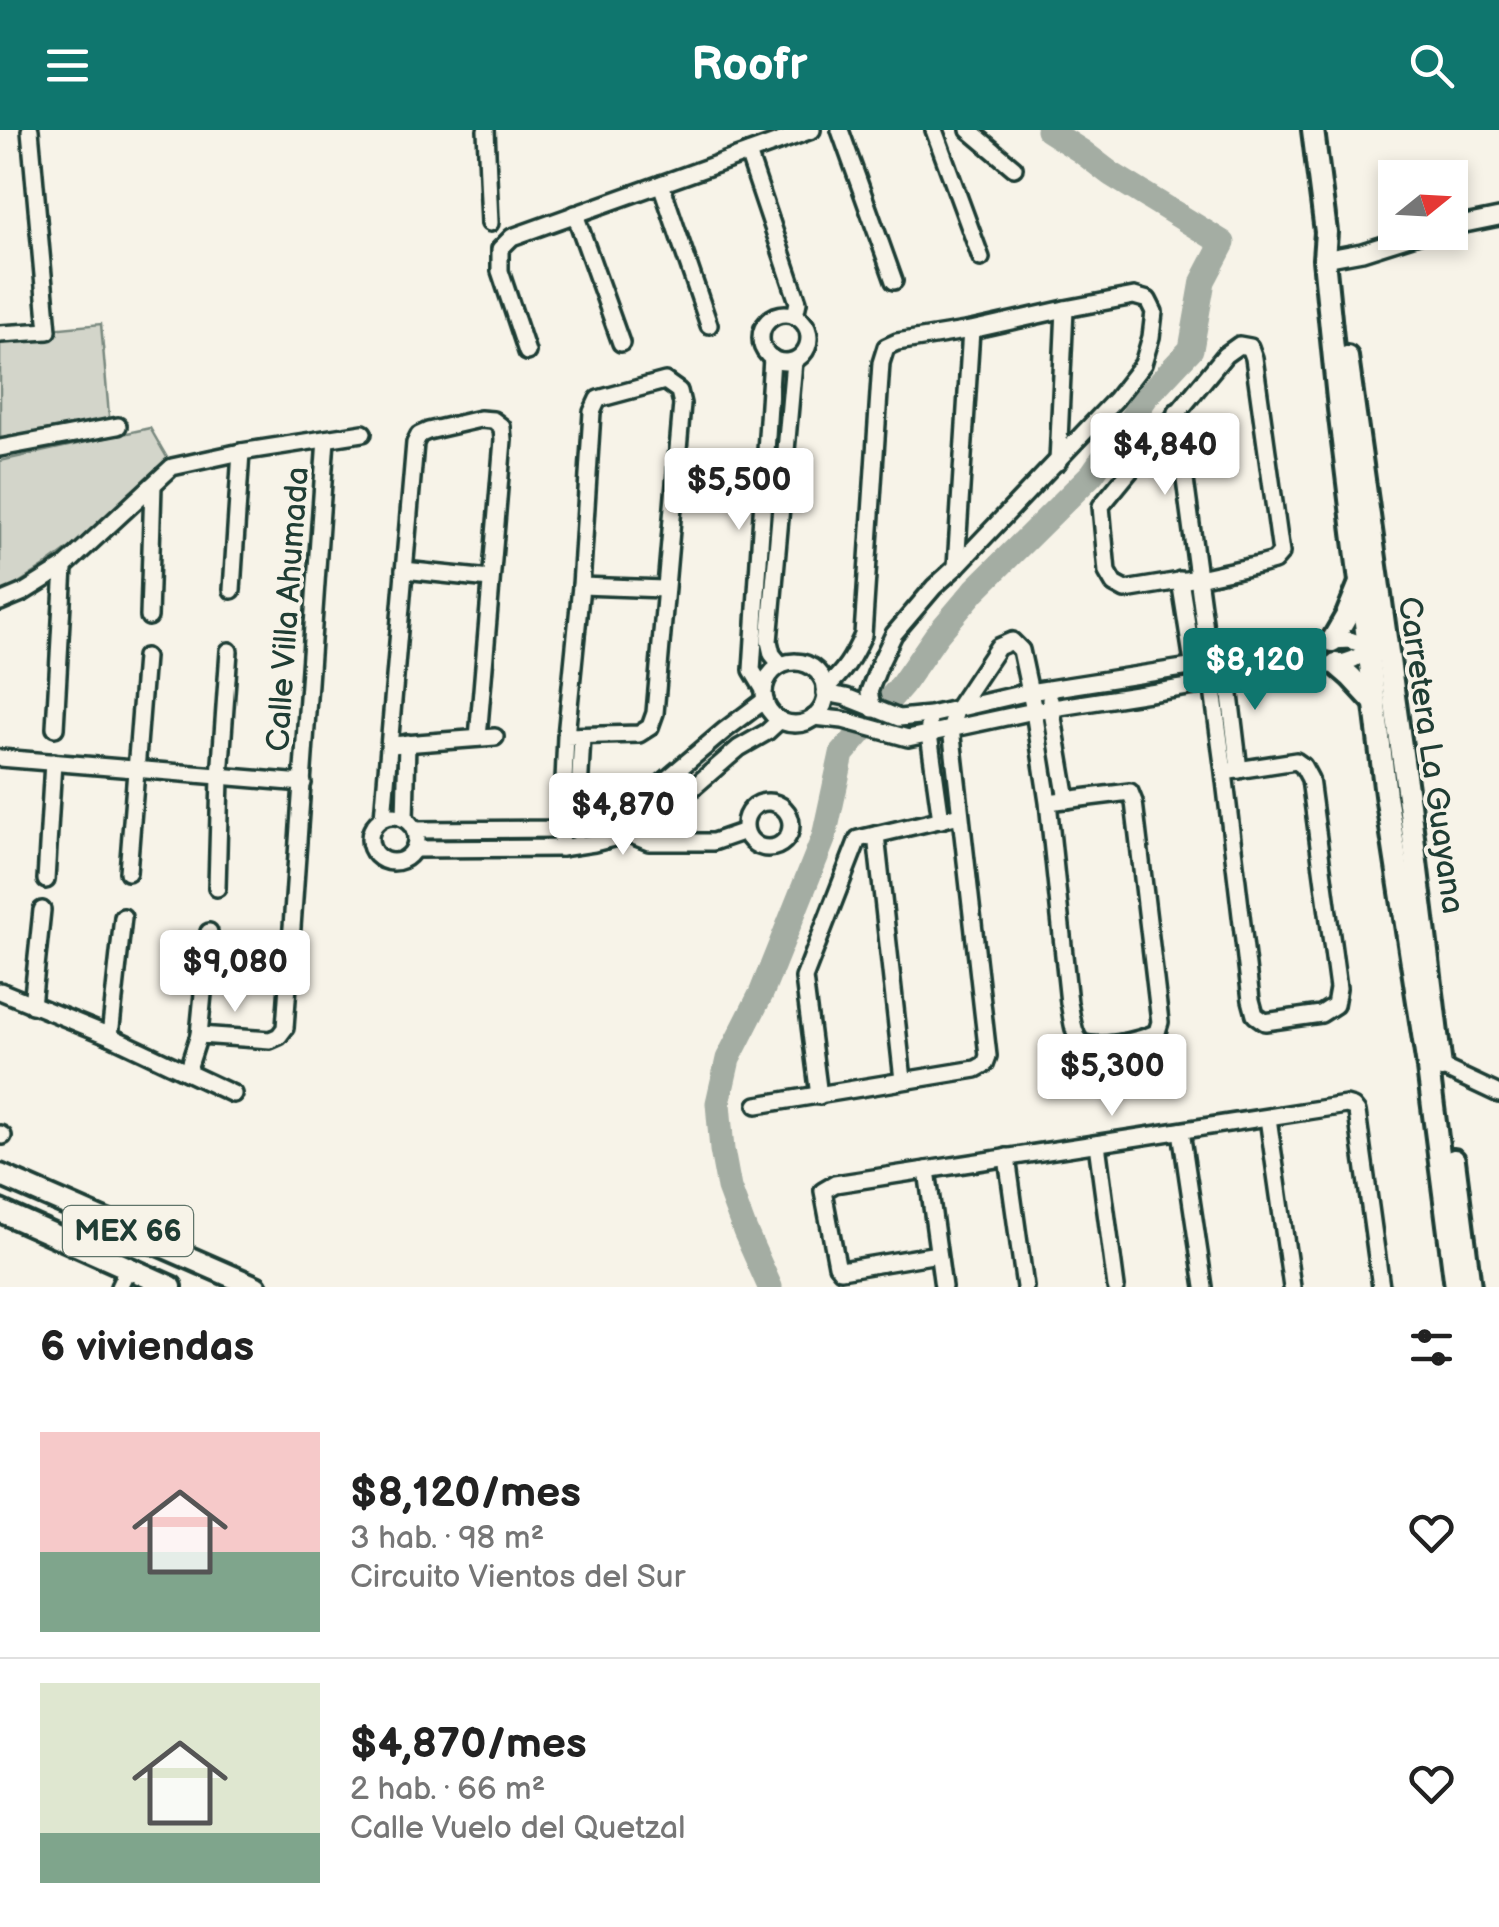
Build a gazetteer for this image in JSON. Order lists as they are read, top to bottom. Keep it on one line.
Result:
{"streets":{"main road":["Carretera La Guayana","MEX 66"],"street":["Calle Villa Ahumada"]},"north":"right","page":{"header":"Roofr","price":["$4,840","$5,500","$8,120","$4,870","$9,080","$5,300"],"heading":"6 viviendas","list":[{"name":"$8,120/mes","note":"3 hab. · 98 m² · Circuito Vientos del Sur"},{"name":"$4,870/mes","note":"2 hab. · 66 m² · Calle Vuelo del Quetzal"}]}}
